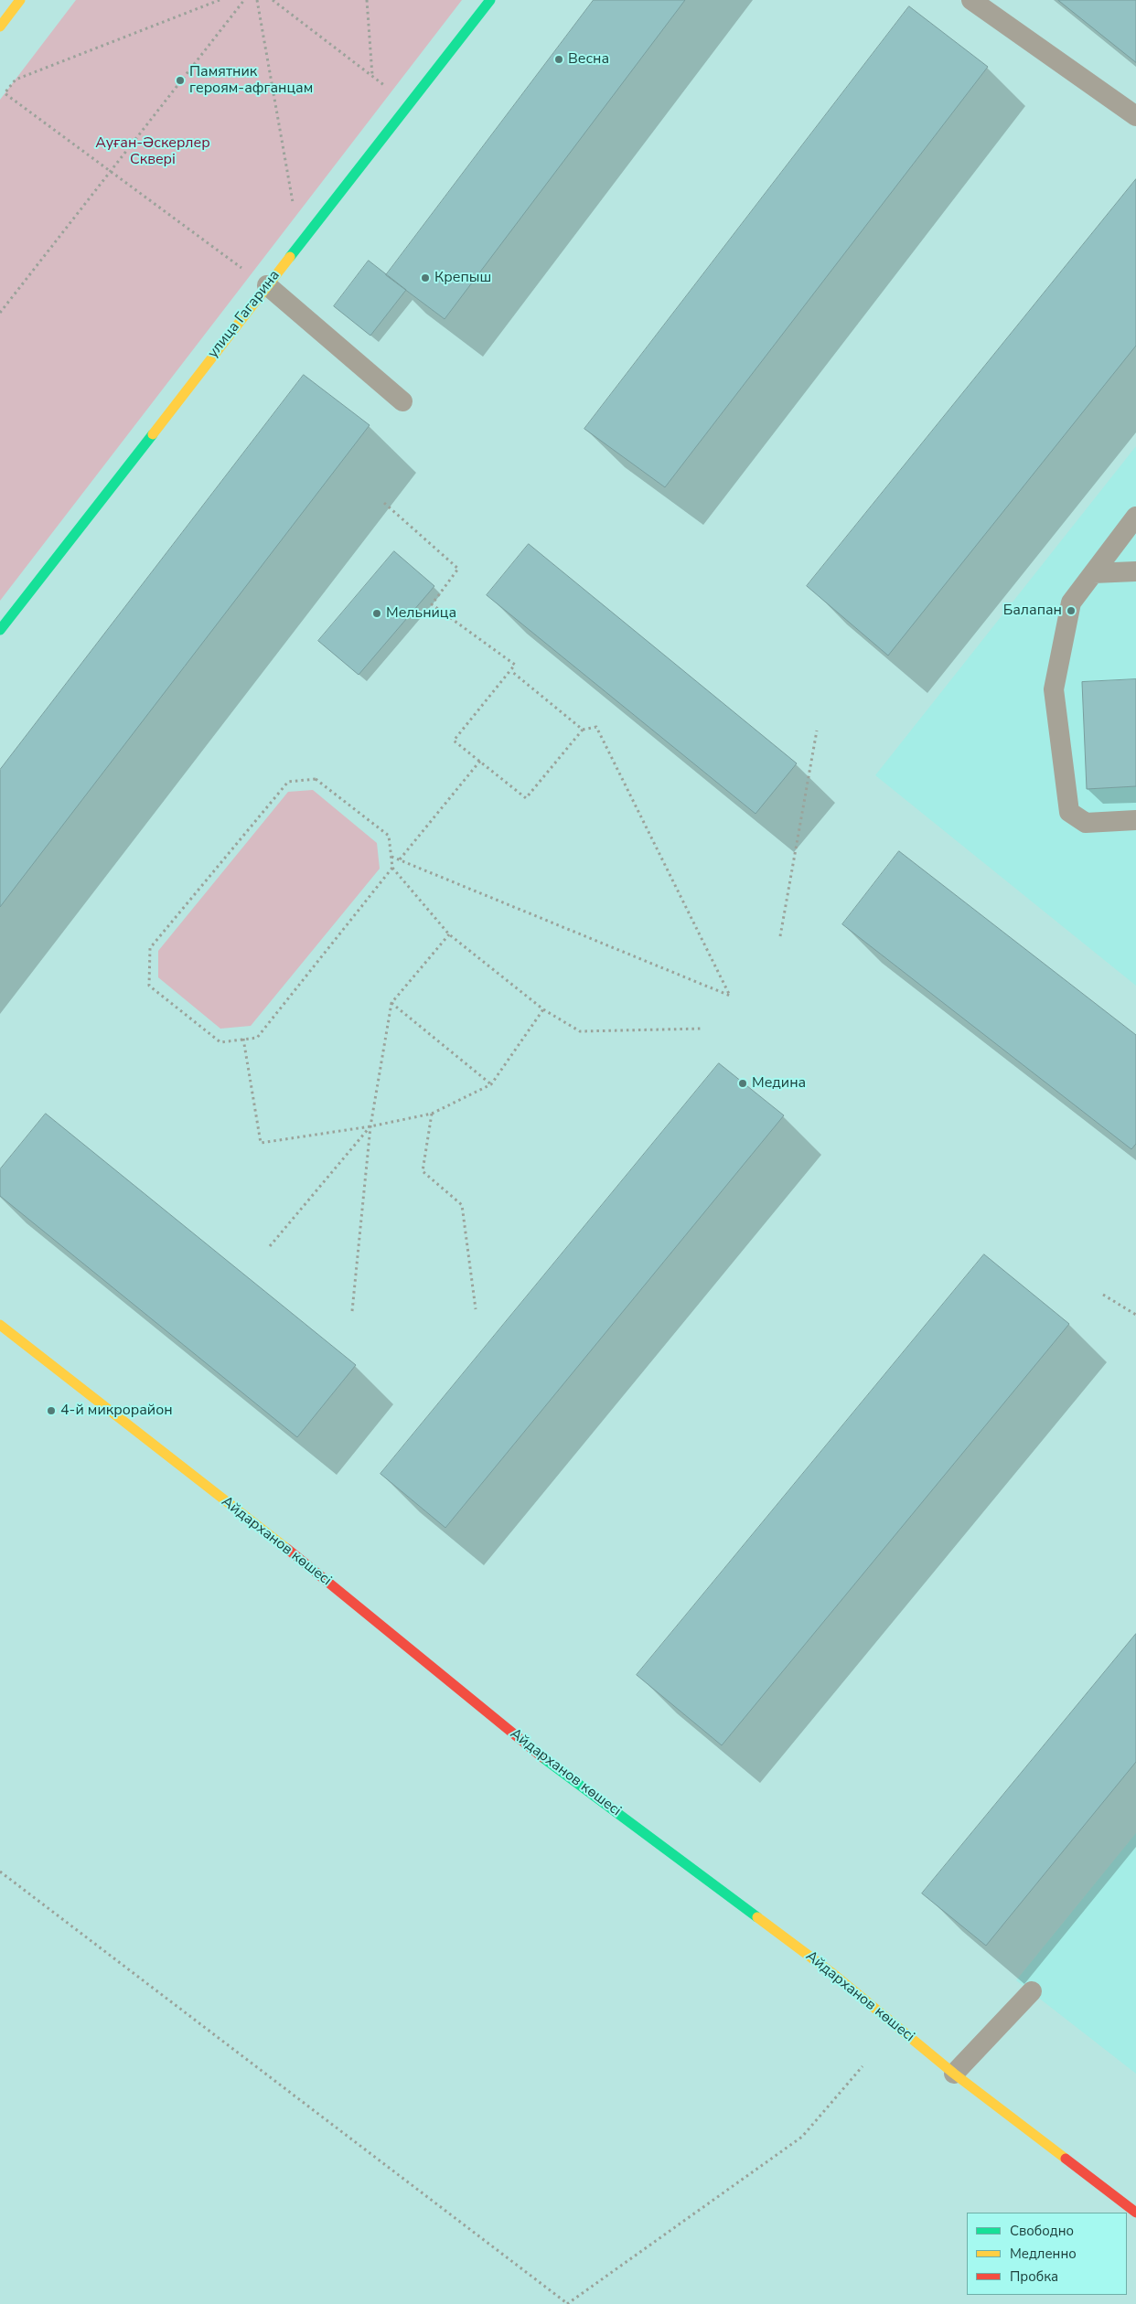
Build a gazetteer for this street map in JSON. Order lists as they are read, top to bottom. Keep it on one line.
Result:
{"streets":{"street":["улица Гагарина","Айдарханов көшесі"]},"parks":["Ауған-Әскерлер Сквері"],"places":["Весна","Памятник героям-афганцам","Крепыш","Балапан","Мельница","Медина","4-й микрорайон"],"legend":["Свободно","Медленно","Пробка"]}
